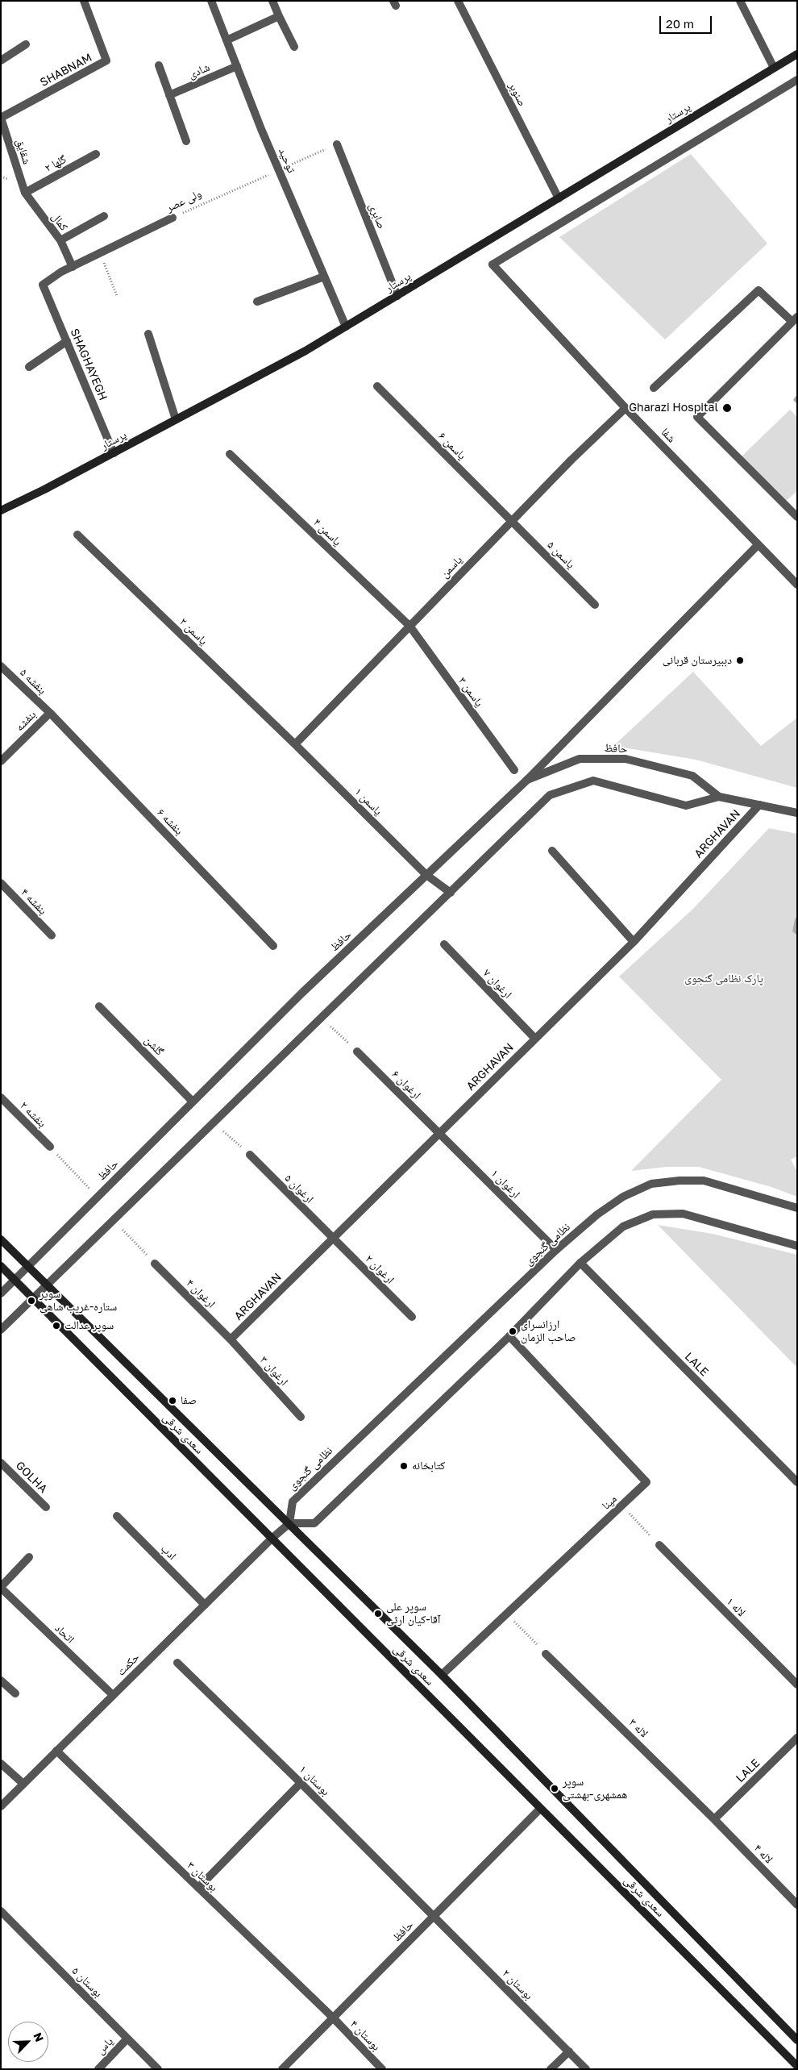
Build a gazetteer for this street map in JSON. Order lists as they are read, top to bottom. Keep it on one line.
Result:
{"streets":{"main road":["پرستار","سعدی شرقی"],"street":["SHABNAM","شادی","صنوبر","شقایق","توحید","گلها ۲","ولی عصر","صابری","کمال","SHAGHAYEGH","شفا","یاسمن ۶","یاسمن ۴","یاسمن ۵","یاسمن","یاسمن ۲","بنفشه ۵","یاسمن ۳","بنفشه","حافظ","یاسمن ۱","بنفشه ۶","ARGHAVAN","بنفشه ۴","ارغوان ۷","گلشن","ارغوان ۶","بنفشه ۲","ارغوان ۱","ارغوان ۵","نظامی گنجوی","ارغوان ۲","ارغوان ۴","LALE","ارغوان ۳","GOLHA","مینا","ادب","لاله ۱","اتحاد","حکمت","لاله ۳","بوستان ۱","لاله ۴","بوستان ۳","بوستان ۵","بوستان ۲","بوستان ۴","یاس"]},"crossings":[["SHABNAM","شقایق"],["شادی","توحید"],["صنوبر","پرستار"],["پرستار","توحید"],["پرستار","صابری"],["پرستار","SHAGHAYEGH"],["شقایق","گلها ۲"],["شقایق","کمال"],["توحید","ولی عصر"],["گلها ۲","کمال"],["ولی عصر","صابری"],["ولی عصر","کمال"],["ولی عصر","SHAGHAYEGH"],["شفا","یاسمن"],["یاسمن ۶","یاسمن ۵"],["یاسمن ۶","یاسمن"],["یاسمن ۴","یاسمن"],["یاسمن ۴","یاسمن ۳"],["یاسمن ۵","یاسمن"],["یاسمن","یاسمن ۲"],["یاسمن","یاسمن ۳"],["یاسمن","یاسمن ۱"],["یاسمن ۲","یاسمن ۱"],["بنفشه ۵","بنفشه"],["بنفشه ۵","بنفشه ۶"],["بنفشه","بنفشه ۶"],["حافظ","یاسمن ۱"],["حافظ","ARGHAVAN"],["حافظ","گلشن"],["حافظ","سعدی شرقی"],["حافظ","بوستان ۱"],["حافظ","بوستان ۳"],["حافظ","بوستان ۲"],["حافظ","بوستان ۴"],["ARGHAVAN","ارغوان ۷"],["ARGHAVAN","ارغوان ۶"],["ARGHAVAN","ارغوان ۱"],["ARGHAVAN","ارغوان ۵"],["ARGHAVAN","ارغوان ۲"],["ARGHAVAN","ارغوان ۴"],["ARGHAVAN","ارغوان ۳"],["ارغوان ۶","ارغوان ۱"],["ارغوان ۱","نظامی گنجوی"],["ارغوان ۵","ارغوان ۲"],["نظامی گنجوی","سعدی شرقی"],["نظامی گنجوی","حکمت"],["ارغوان ۴","ارغوان ۳"],["LALE","لاله ۳"],["LALE","لاله ۴"],["سعدی شرقی","مینا"],["سعدی شرقی","حکمت"],["ادب","حکمت"],["اتحاد","حکمت"],["حکمت","بوستان ۳"],["لاله ۳","لاله ۴"],["بوستان ۱","بوستان ۲"],["بوستان ۳","بوستان ۴"],["بوستان ۵","یاس"]],"parks":["پارک نظامی گنجوی"],"places":["Gharazi Hospital","دببیرستان قربانی","سوپر ستاره-غریب شاهی","سوپر عدالت","ارزانسرای صاحب الزمان","صفا","کتابخانه","سوپر علی آقا-کیان ارثی","سوپر همشهری-بهشتی"],"scale_bar":"20 m","north":"top right"}
